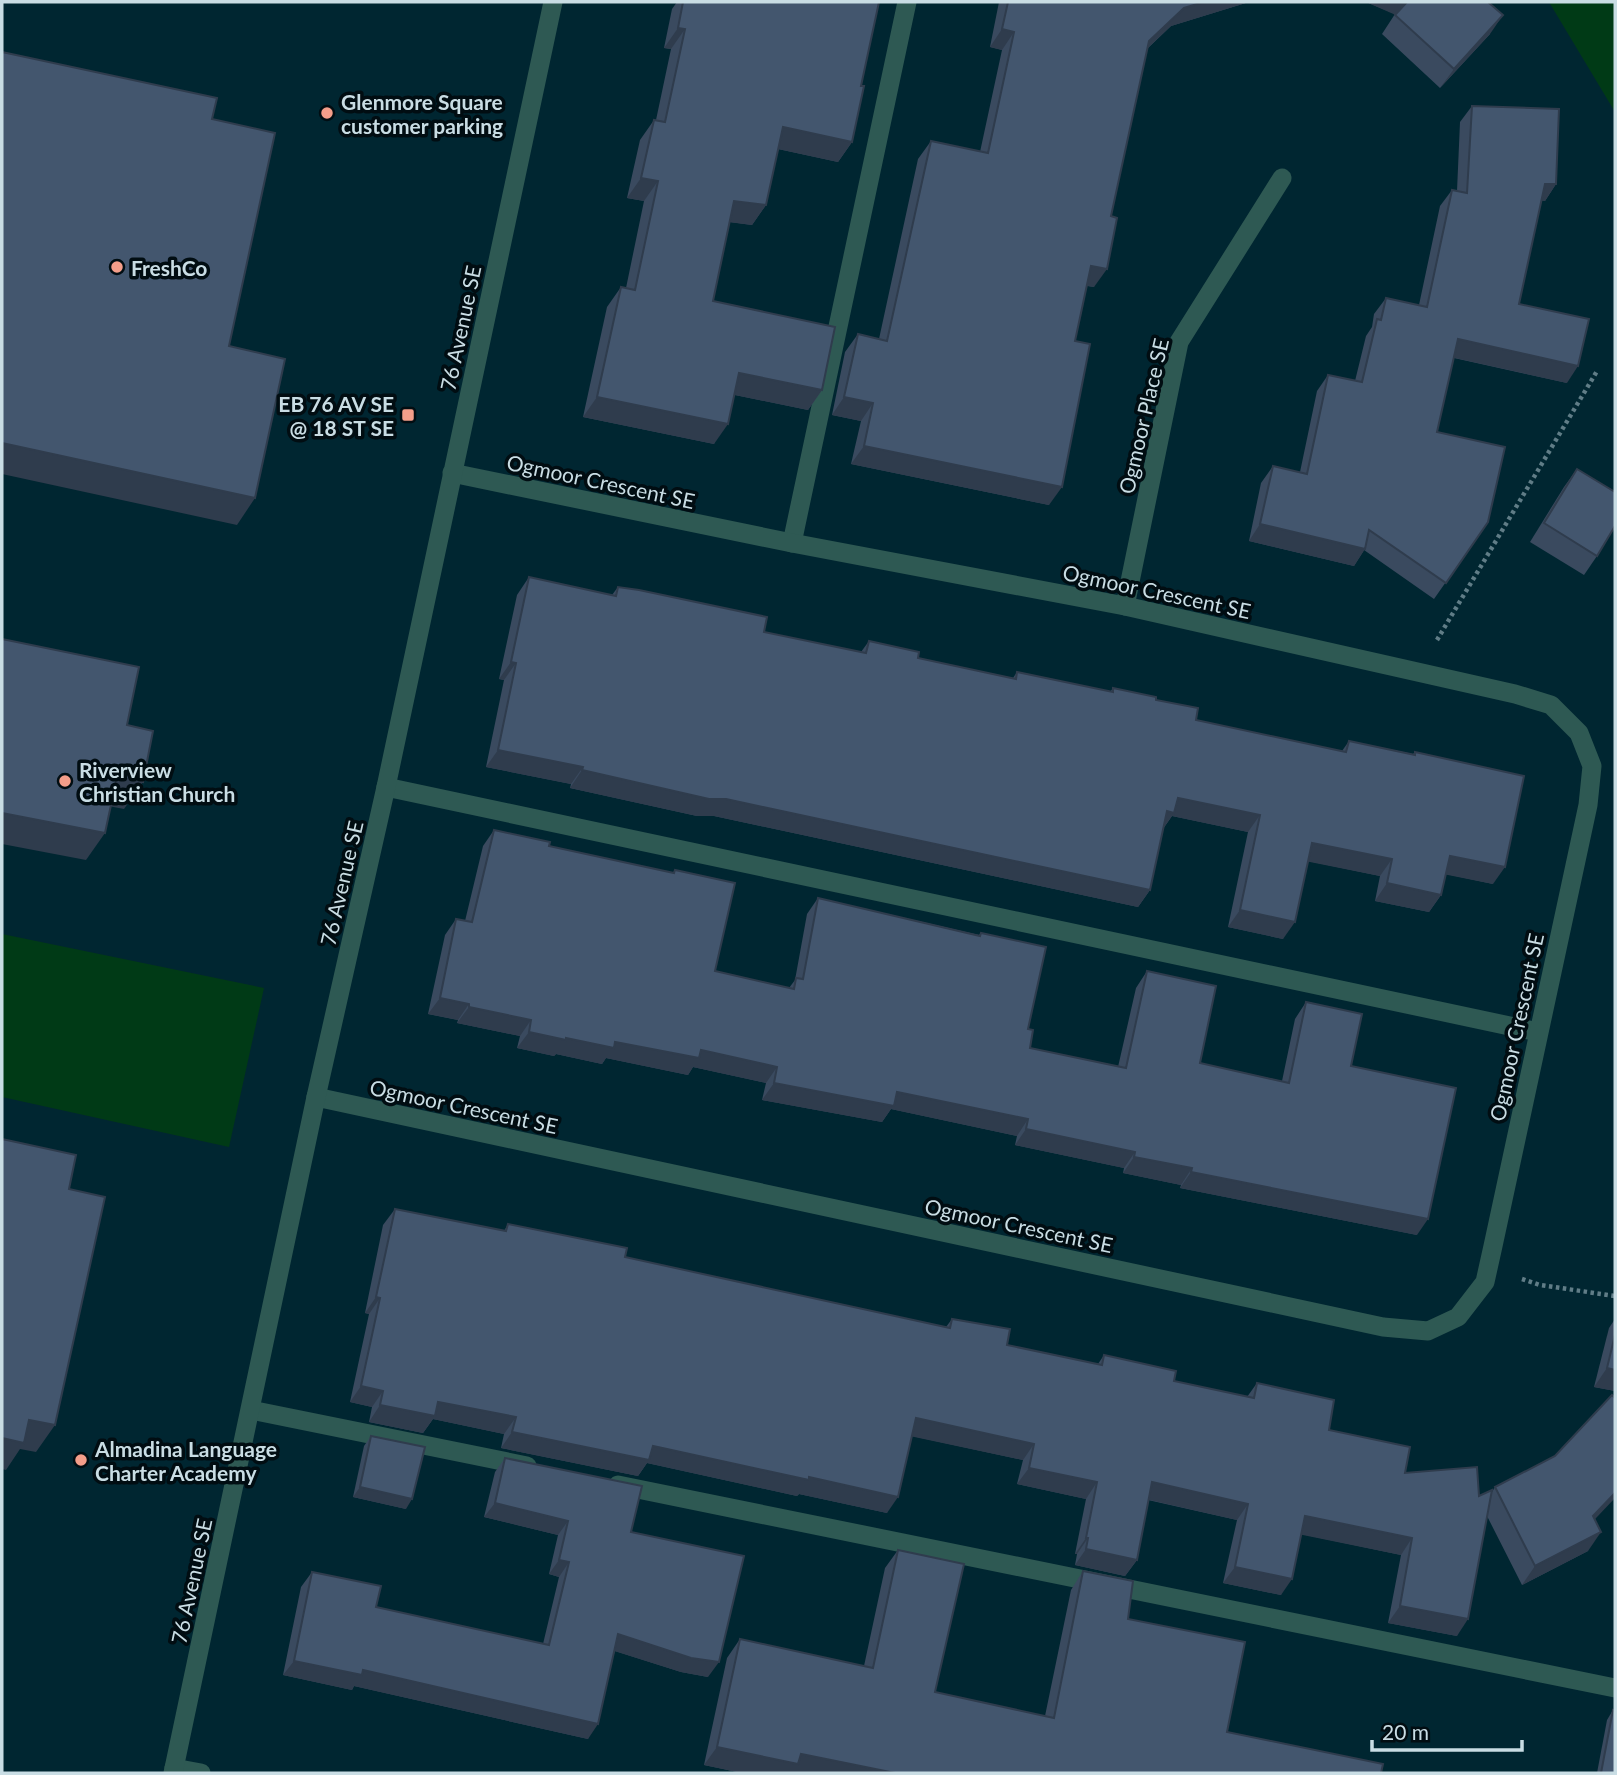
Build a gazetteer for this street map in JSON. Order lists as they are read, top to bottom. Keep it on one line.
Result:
{"streets":{"street":["76 Avenue SE","Ogmoor Place SE","Ogmoor Crescent SE"]},"crossings":[["76 Avenue SE","Ogmoor Crescent SE"],["Ogmoor Place SE","Ogmoor Crescent SE"]],"places":{"other":["Glenmore Square customer parking","FreshCo","Riverview Christian Church","Almadina Language Charter Academy"],"transit":["EB 76 AV SE @ 18 ST SE"]},"scale_bar":"20 m"}
